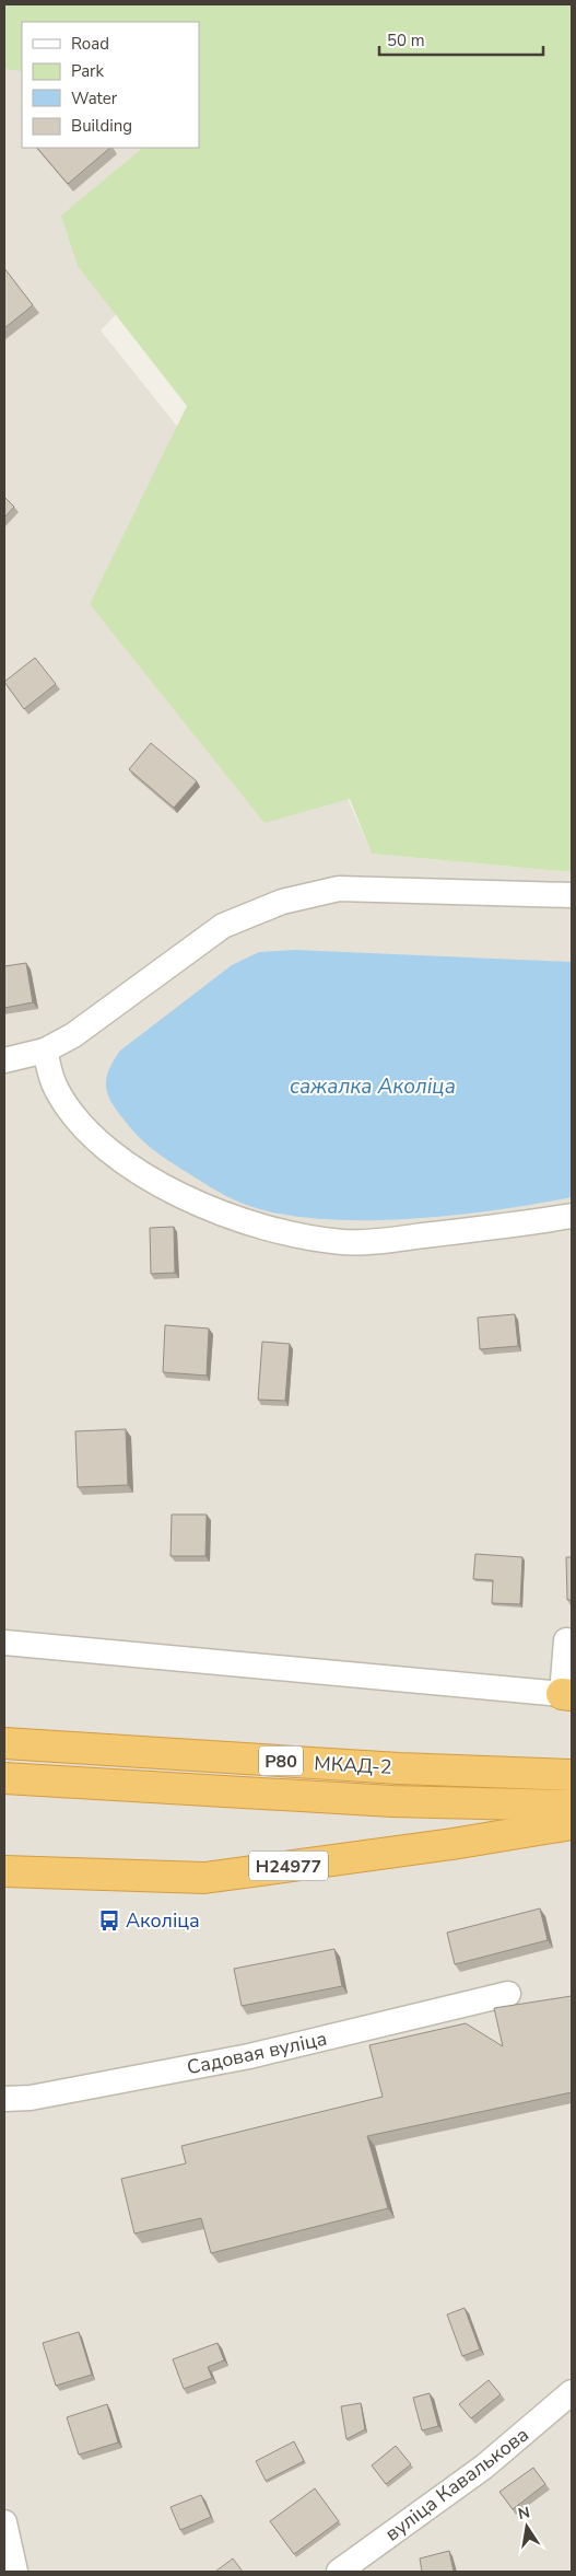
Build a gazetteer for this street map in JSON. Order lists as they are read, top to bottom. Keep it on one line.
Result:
{"streets":{"highway":["Р80","МКАД-2","Н24977"],"street":["Садовая вуліца","вуліца Кавалькова"]},"water":["сажалка Аколіца"],"places":{"bus stop":["Аколіца"]},"legend":["Road","Park","Water","Building"],"scale_bar":"50 m","north":"top"}
